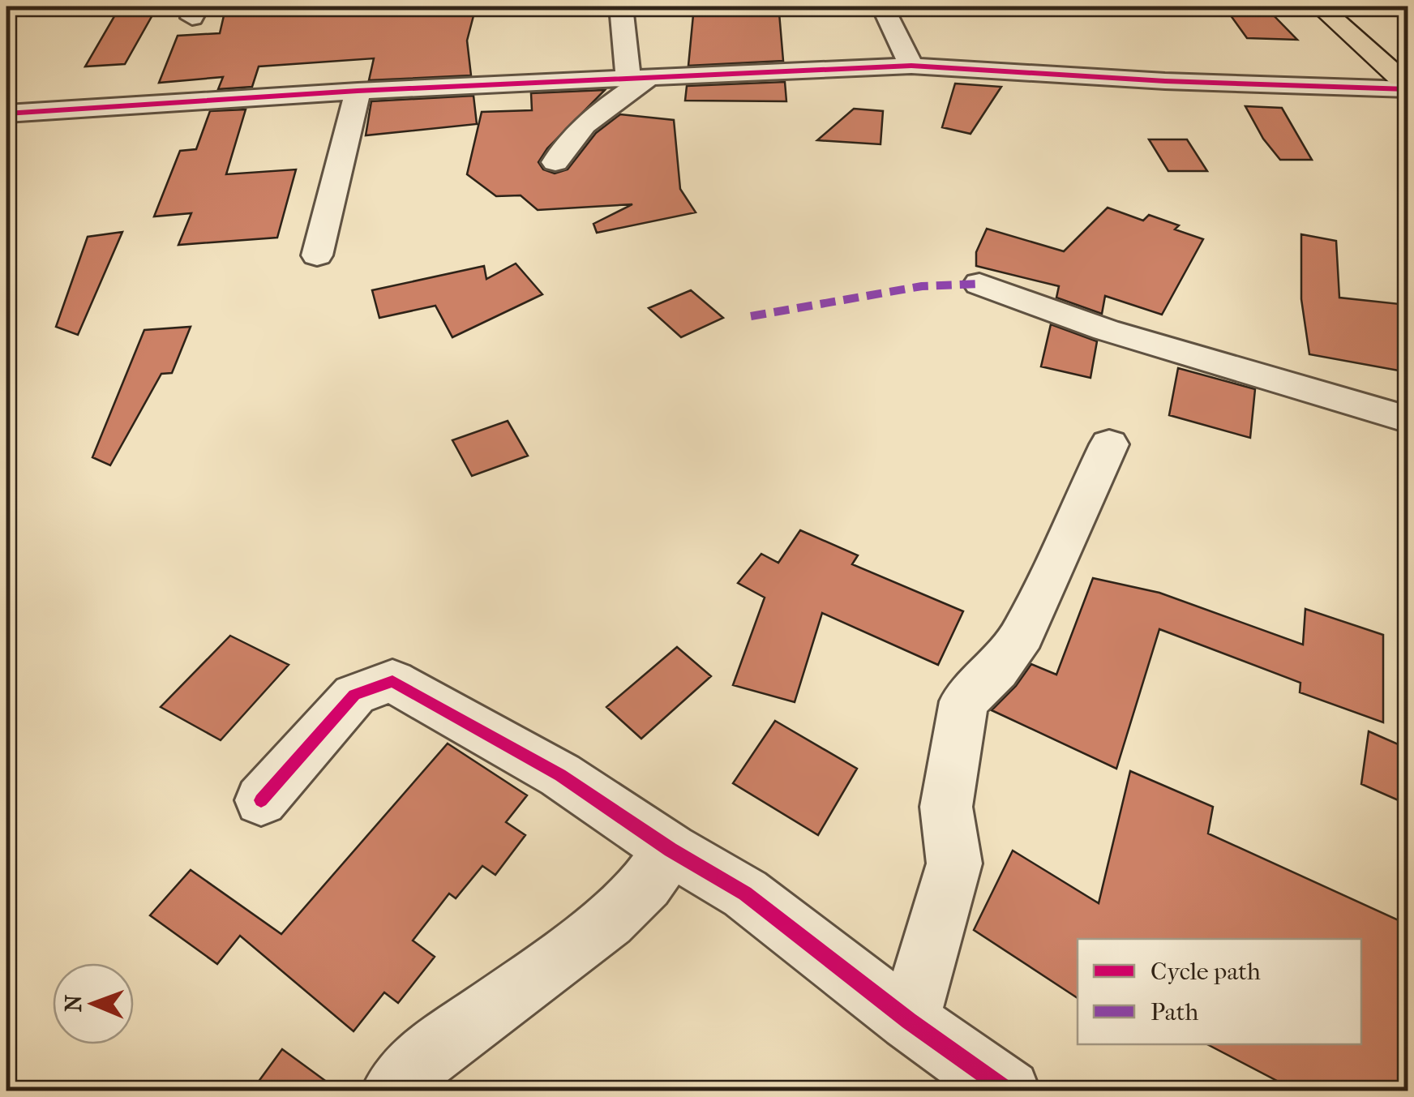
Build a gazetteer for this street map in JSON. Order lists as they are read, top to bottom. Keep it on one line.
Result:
{"legend":["Cycle path","Path"],"north":"left"}
